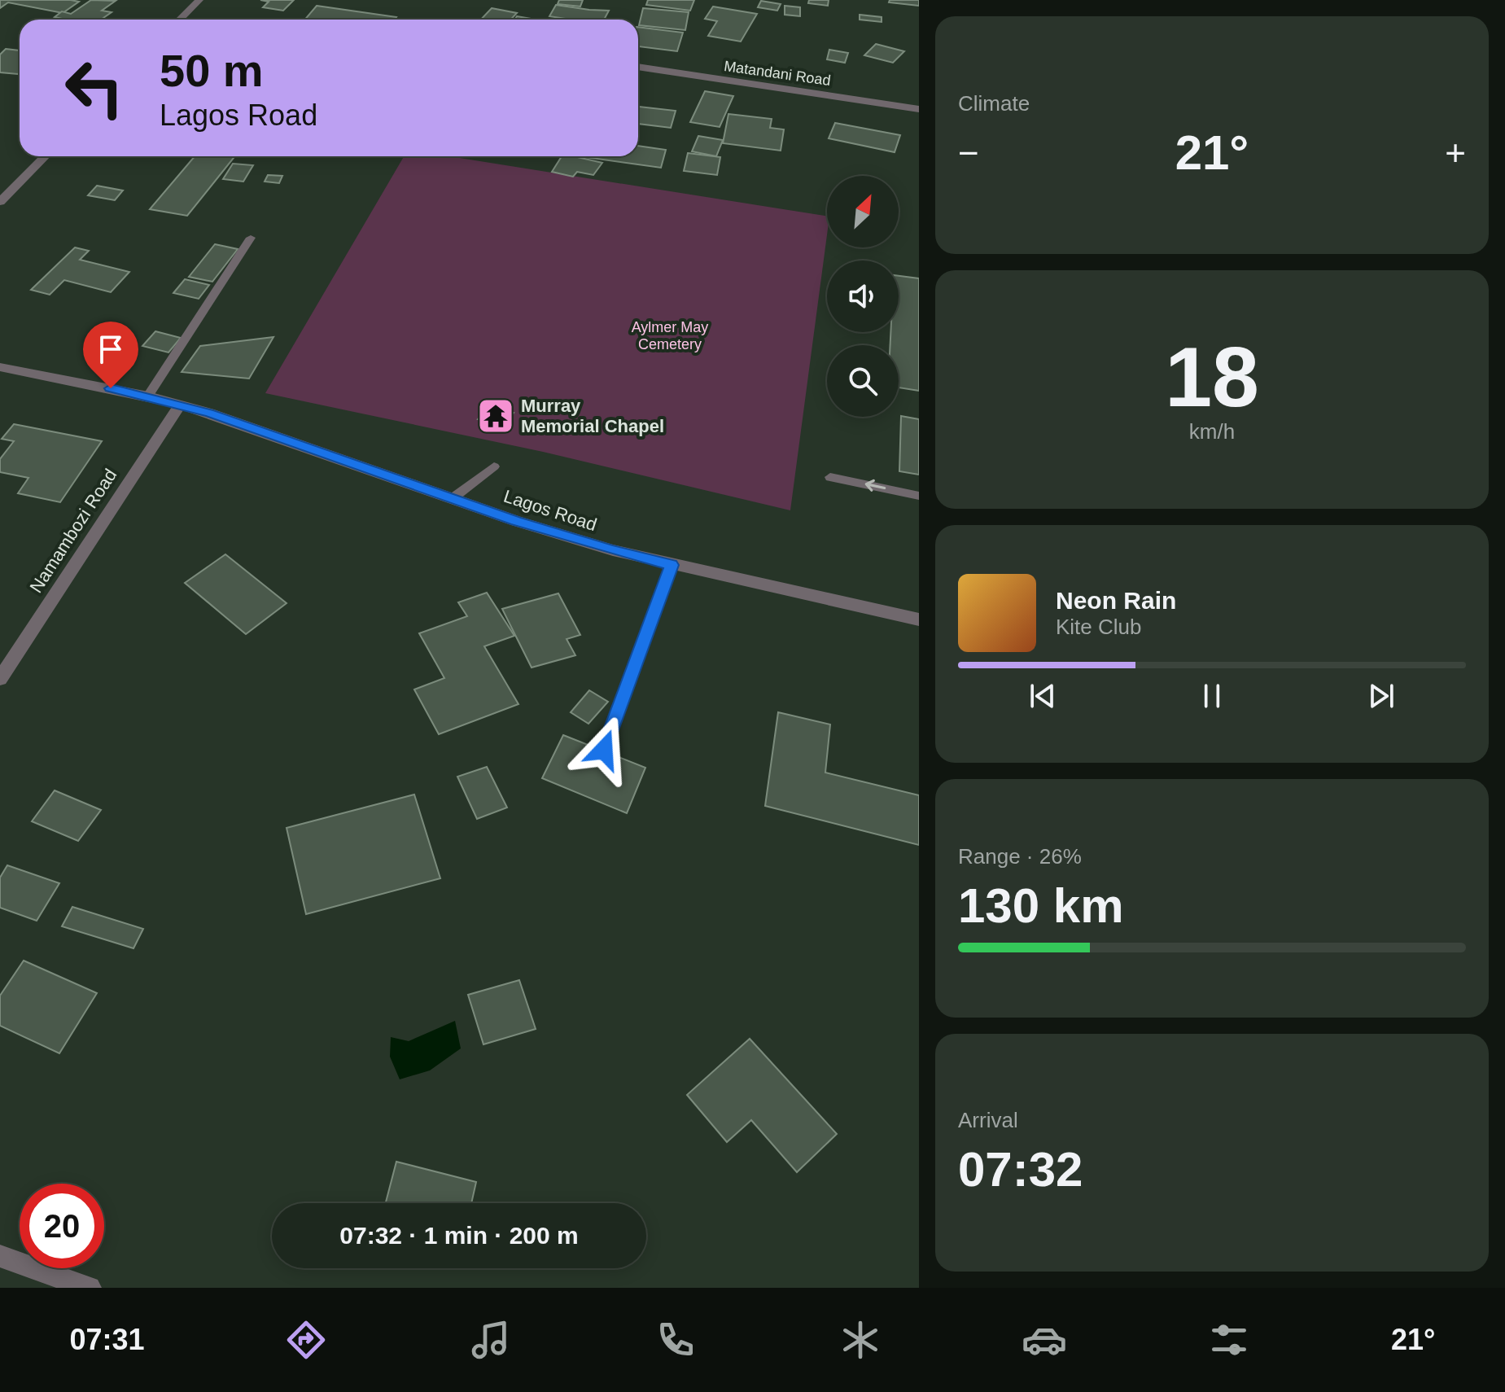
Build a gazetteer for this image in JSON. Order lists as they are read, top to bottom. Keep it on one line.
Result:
{"streets":{"street":["Matandani Road","Lagos Road","Namambozi Road"]},"crossings":[["Lagos Road","Namambozi Road"]],"parks":["Aylmer May Cemetery"],"places":{"temple":["Murray Memorial Chapel"]},"north":"top right","page":{"tile":["Climate",["18","km/h"],["Range · 26%","130 km"],["Arrival","07:32"]],"turn":["50 m","Lagos Road"],"heat":["−","21°","+"],"song":["Neon Rain","Kite Club"],"limit":"20","trip":"07:32 · 1 min · 200 m","tabs":["07:31","21°"]}}
